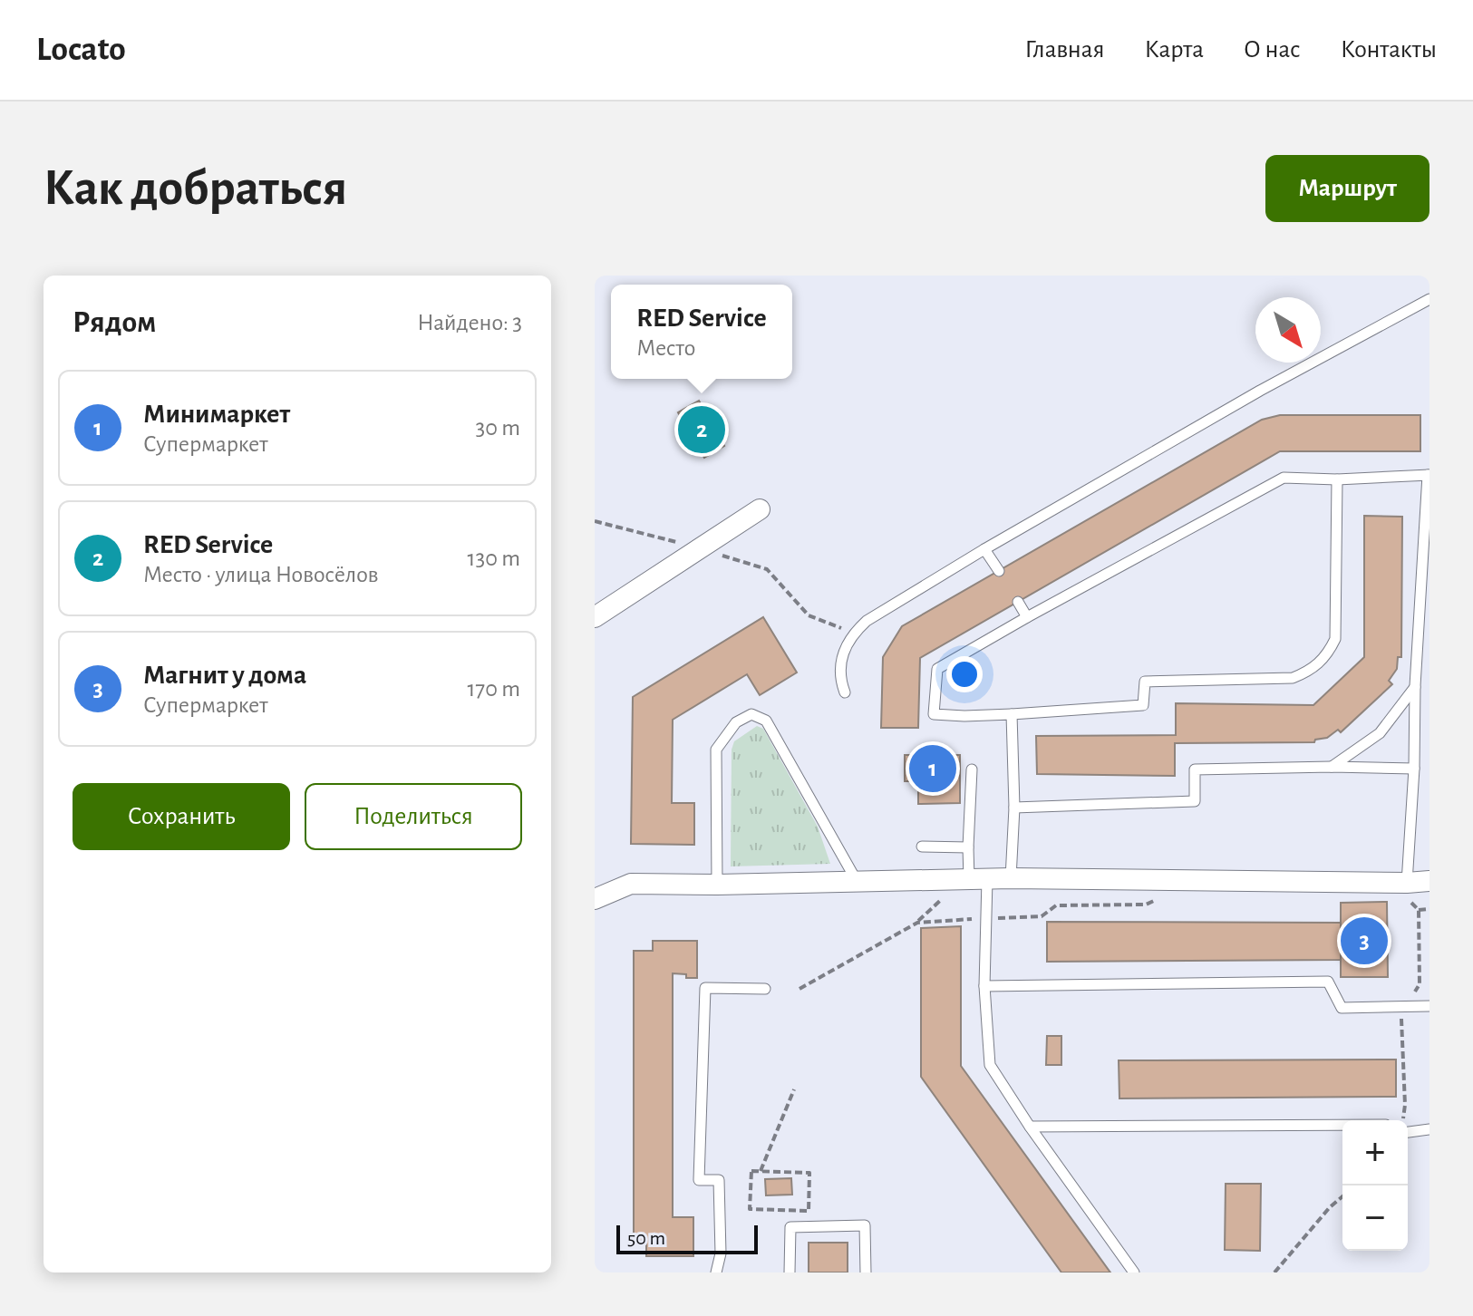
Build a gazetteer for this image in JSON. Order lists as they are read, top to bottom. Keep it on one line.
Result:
{"scale_bar":"50 m","north":"bottom right","page":{"header":"Locato","nav":["Главная","Карта","О нас","Контакты"],"buttons":["Маршрут",["Сохранить","Поделиться"]],"title":"Как добраться","heading":["Рядом","Найдено: 3"],"popup":["RED Service","Место"],"list":[{"mark":"1","name":"Минимаркет","note":"Супермаркет","value":"30 m"},{"mark":"2","name":"RED Service","note":"Место · улица Новосёлов","value":"130 m"},{"mark":"3","name":"Магнит у дома","note":"Супермаркет","value":"170 m"}],"pins":["2","1","3"],"map_buttons":["+","−"],"scale":"50 m"}}
